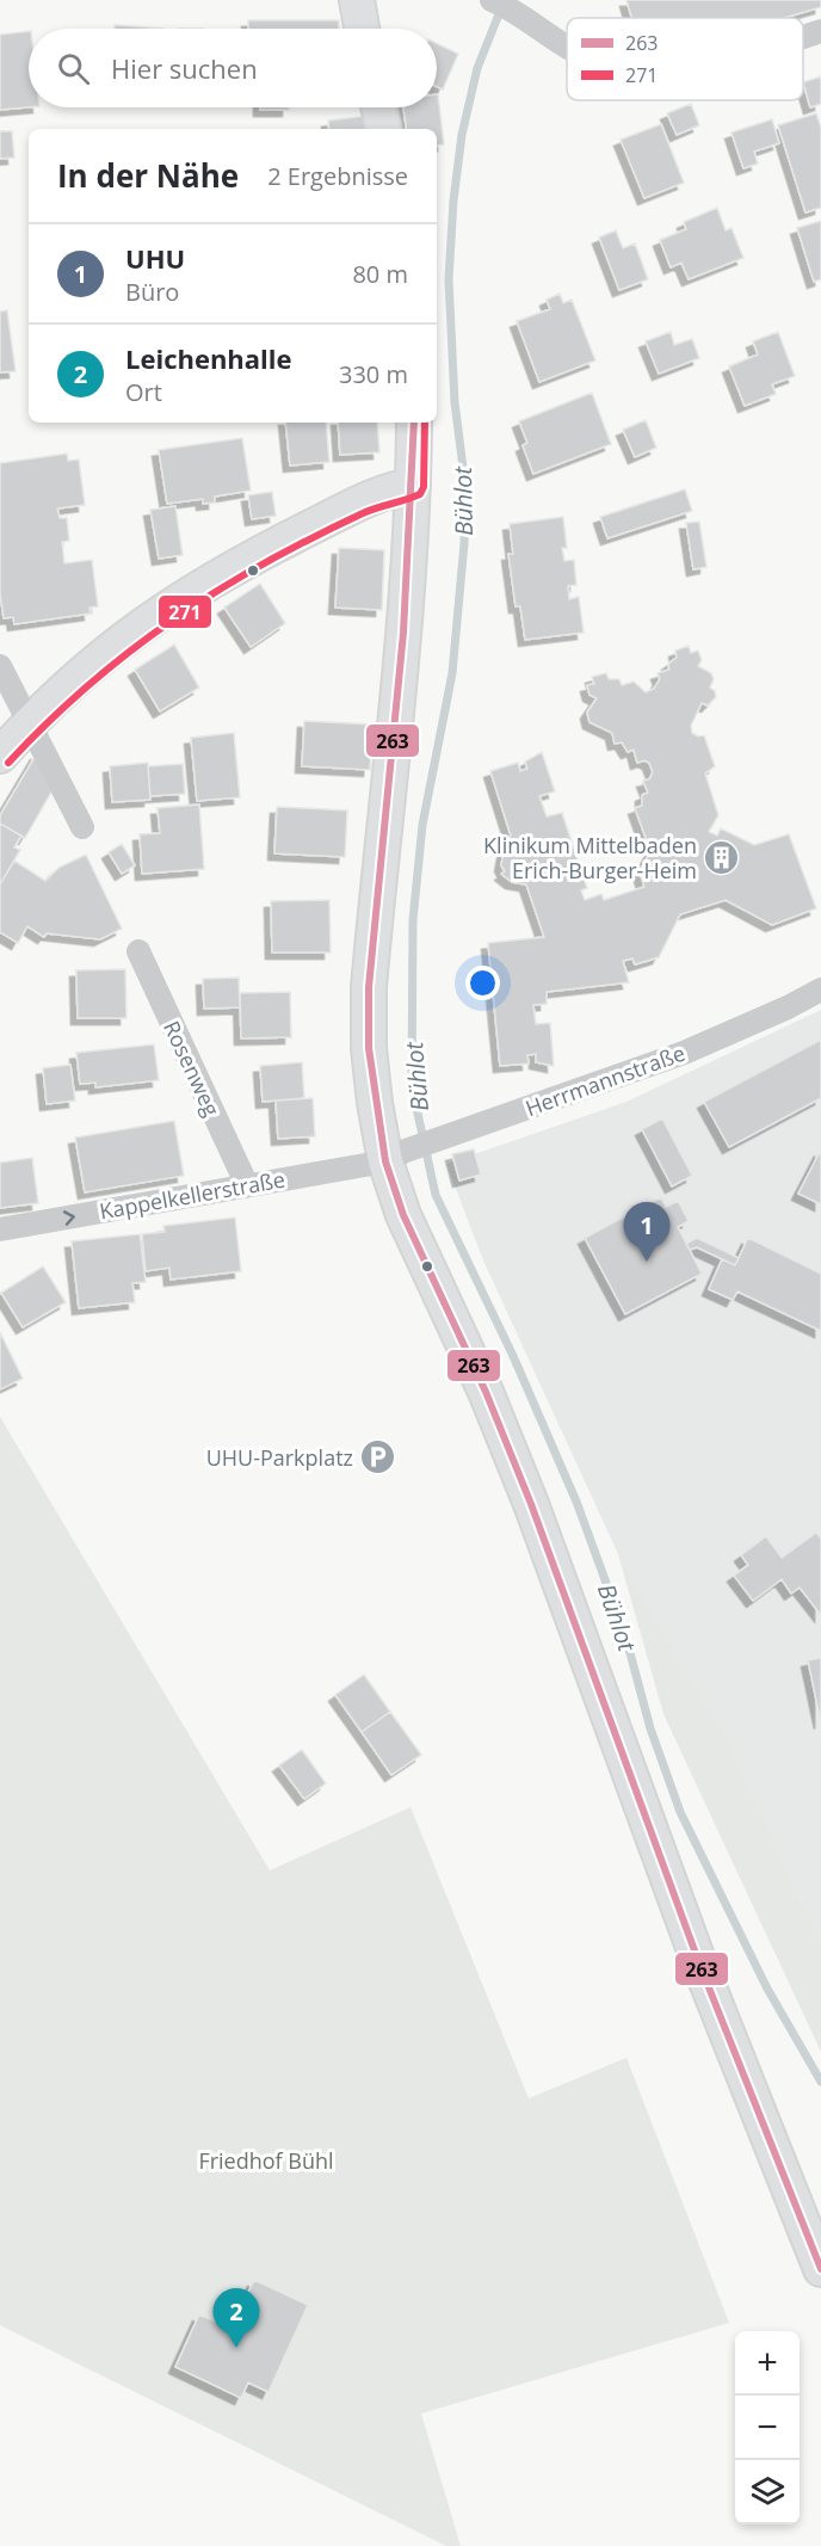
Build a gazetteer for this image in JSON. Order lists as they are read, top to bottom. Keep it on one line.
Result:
{"streets":{"street":["Rosenweg","Herrmannstraße","Kappelkellerstraße"]},"crossings":[["Rosenweg","Kappelkellerstraße"],["Herrmannstraße","Kappelkellerstraße"]],"one_way":["Kappelkellerstraße"],"water":["Bühlot"],"parks":["Friedhof Bühl"],"places":{"building":["Klinikum Mittelbaden Erich-Burger-Heim"],"parking":["UHU-Parkplatz"]},"lines":["transit line 263","transit line 271"],"legend":["263","271"],"page":{"search":"Hier suchen","heading":["In der Nähe","2 Ergebnisse"],"list":[{"mark":"1","name":"UHU","note":"Büro","value":"80 m"},{"mark":"2","name":"Leichenhalle","note":"Ort","value":"330 m"}],"pins":["1","2"],"map_buttons":["+","−"]}}
